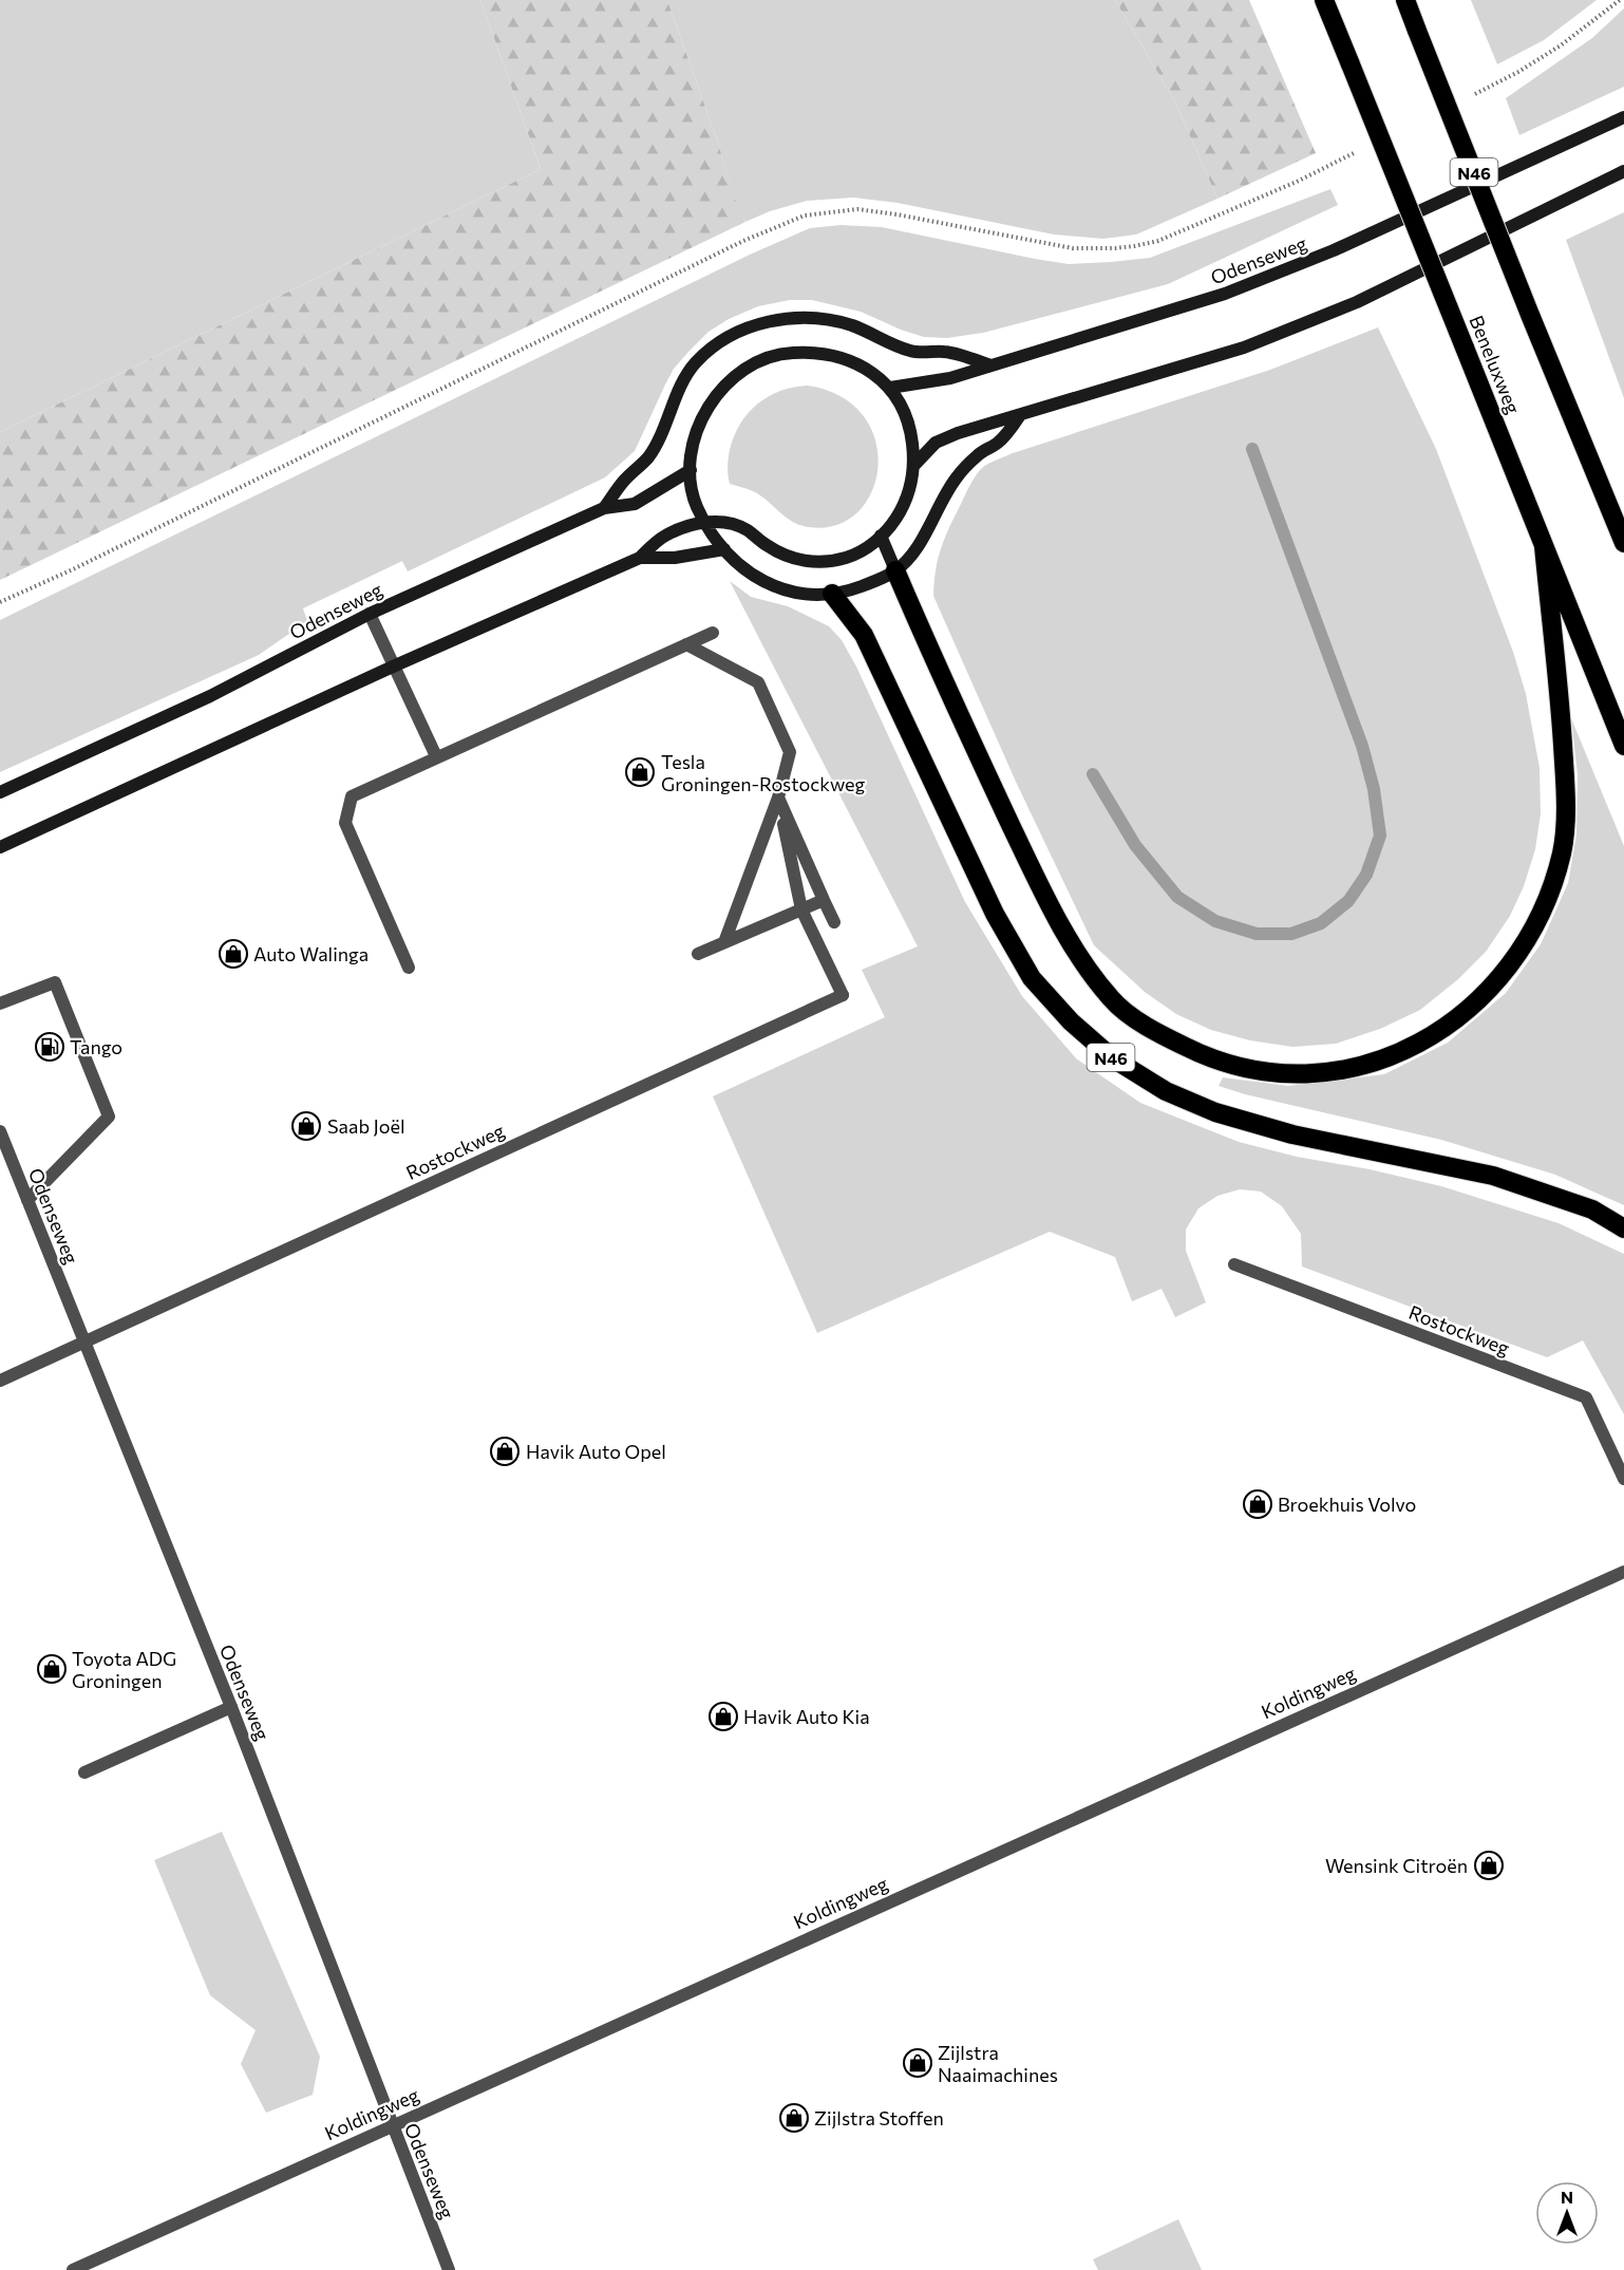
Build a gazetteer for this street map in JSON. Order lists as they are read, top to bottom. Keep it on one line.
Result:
{"streets":{"highway":["N46","Beneluxweg"],"main road":["Odenseweg"],"street":["Rostockweg","Koldingweg"]},"crossings":[["N46","Beneluxweg"],["Odenseweg","Rostockweg"],["Odenseweg","Koldingweg"]],"places":{"shop":["Tesla Groningen-Rostockweg","Auto Walinga","Saab Joël","Havik Auto Opel","Broekhuis Volvo","Toyota ADG Groningen","Havik Auto Kia","Wensink Citroën","Zijlstra Naaimachines","Zijlstra Stoffen"],"fuel station":["Tango"]},"north":"top"}
